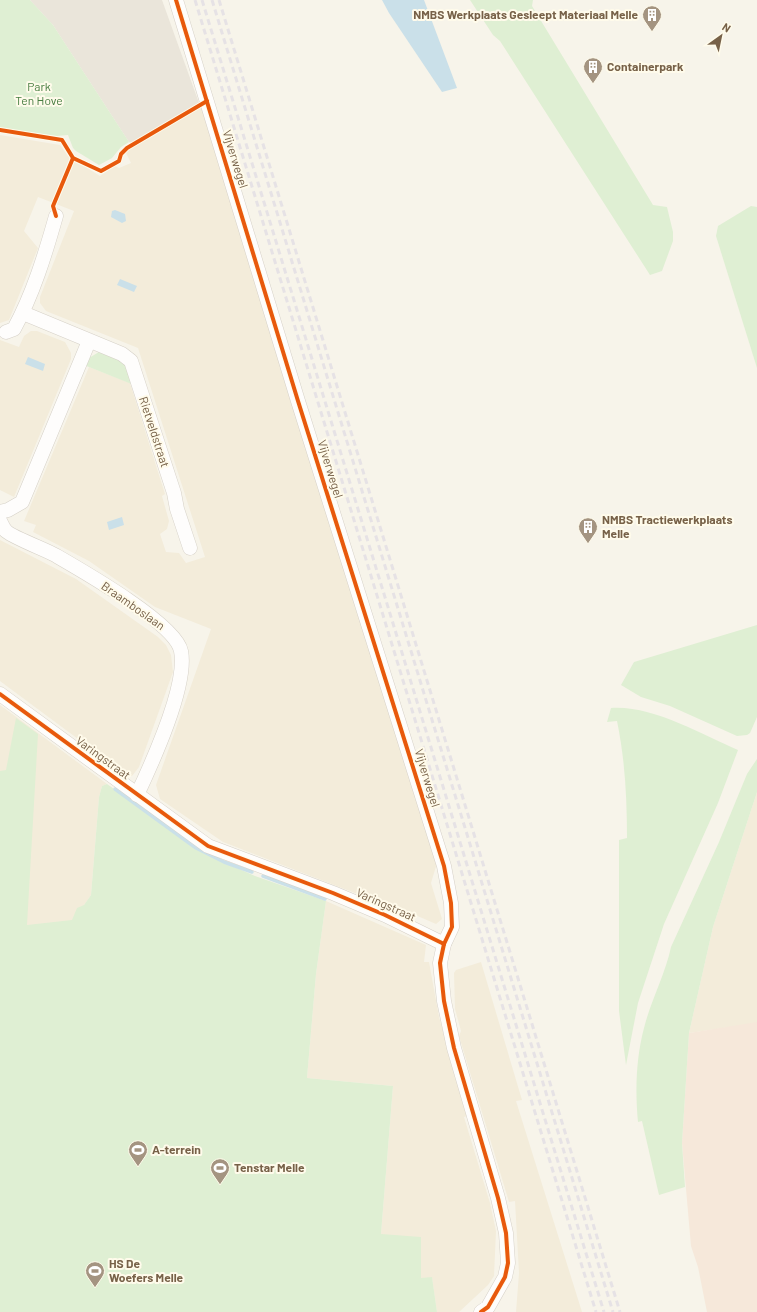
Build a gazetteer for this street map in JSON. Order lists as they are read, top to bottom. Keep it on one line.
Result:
{"streets":{"street":["Vijverwegel","Rietveldstraat","Braamboslaan","Varingstraat"]},"crossings":[["Vijverwegel","Varingstraat"],["Braamboslaan","Varingstraat"]],"parks":["Park Ten Hove"],"places":{"building":["NMBS Werkplaats Gesleept Materiaal Melle","Containerpark","NMBS Tractiewerkplaats Melle"],"sports":["A-terrein","Tenstar Melle","HS De Woefers Melle"]},"north":"top right"}
